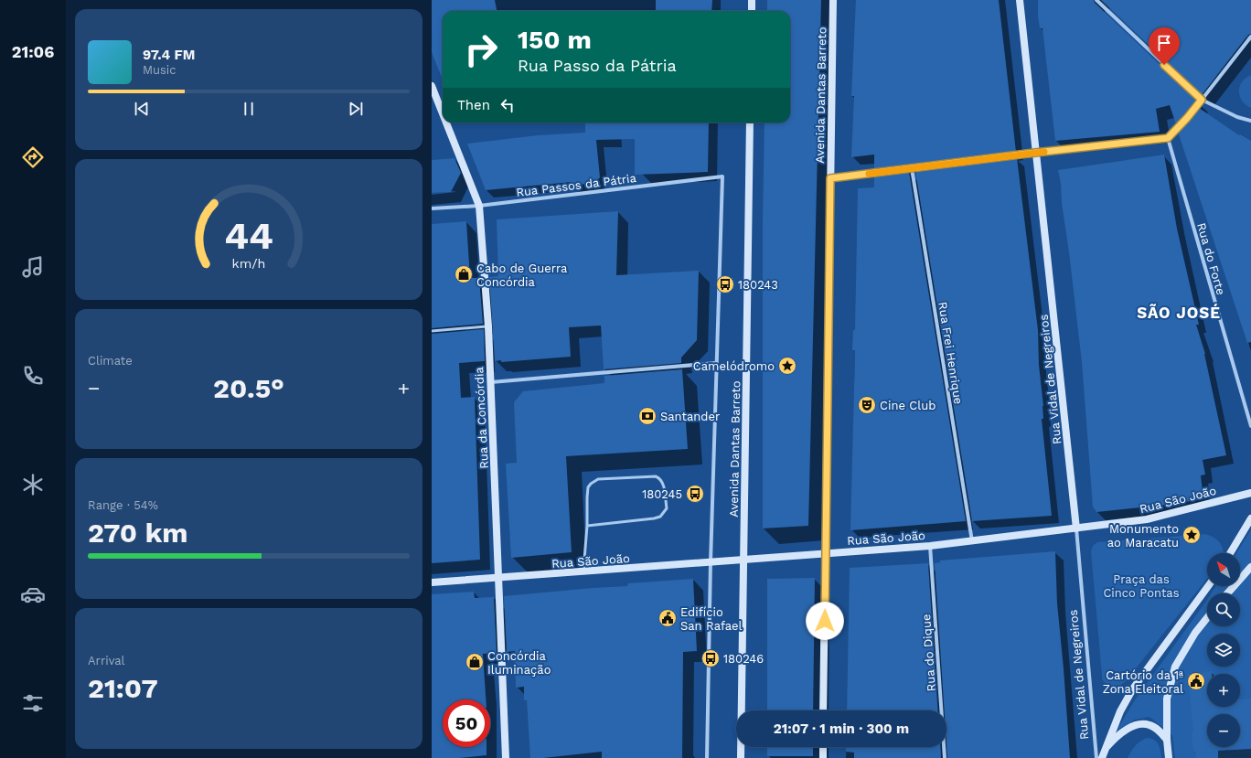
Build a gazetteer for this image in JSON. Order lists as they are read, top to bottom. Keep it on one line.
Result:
{"streets":{"street":["Avenida Dantas Barreto","Rua Passos da Pátria","Rua do Forte","Rua Frei Henrique","Rua Vidal de Negreiros","Rua da Concórdia","Rua São João","Rua do Dique"]},"crossings":[["Avenida Dantas Barreto","Rua Passos da Pátria"],["Avenida Dantas Barreto","Rua São João"],["Rua Passos da Pátria","Rua da Concórdia"],["Rua Frei Henrique","Rua São João"],["Rua Vidal de Negreiros","Rua São João"],["Rua da Concórdia","Rua São João"],["Rua São João","Rua do Dique"]],"districts":["SÃO JOSÉ"],"parks":["Praça das Cinco Pontas"],"places":{"shop":["Cabo de Guerra Concórdia","Concórdia Iluminação"],"bus stop":["180243","180245","180246"],"place":["Camelódromo","Monumento ao Maracatu"],"theatre":["Cine Club"],"bank":["Santander"],"public building":["Edifício San Rafael","Cartório da 1ª Zona Eleitoral"]},"north":"top left","page":{"tabs":"21:06","turn":["150 m","Rua Passo da Pátria"],"song":["97.4 FM","Music"],"then":"Then","tile":["Climate",["Range · 54%","270 km"],["Arrival","21:07"]],"heat":["−","20.5°","+"],"map_buttons":["+","−"],"limit":"50","trip":"21:07 · 1 min · 300 m","gauge":["44","km/h"]}}
